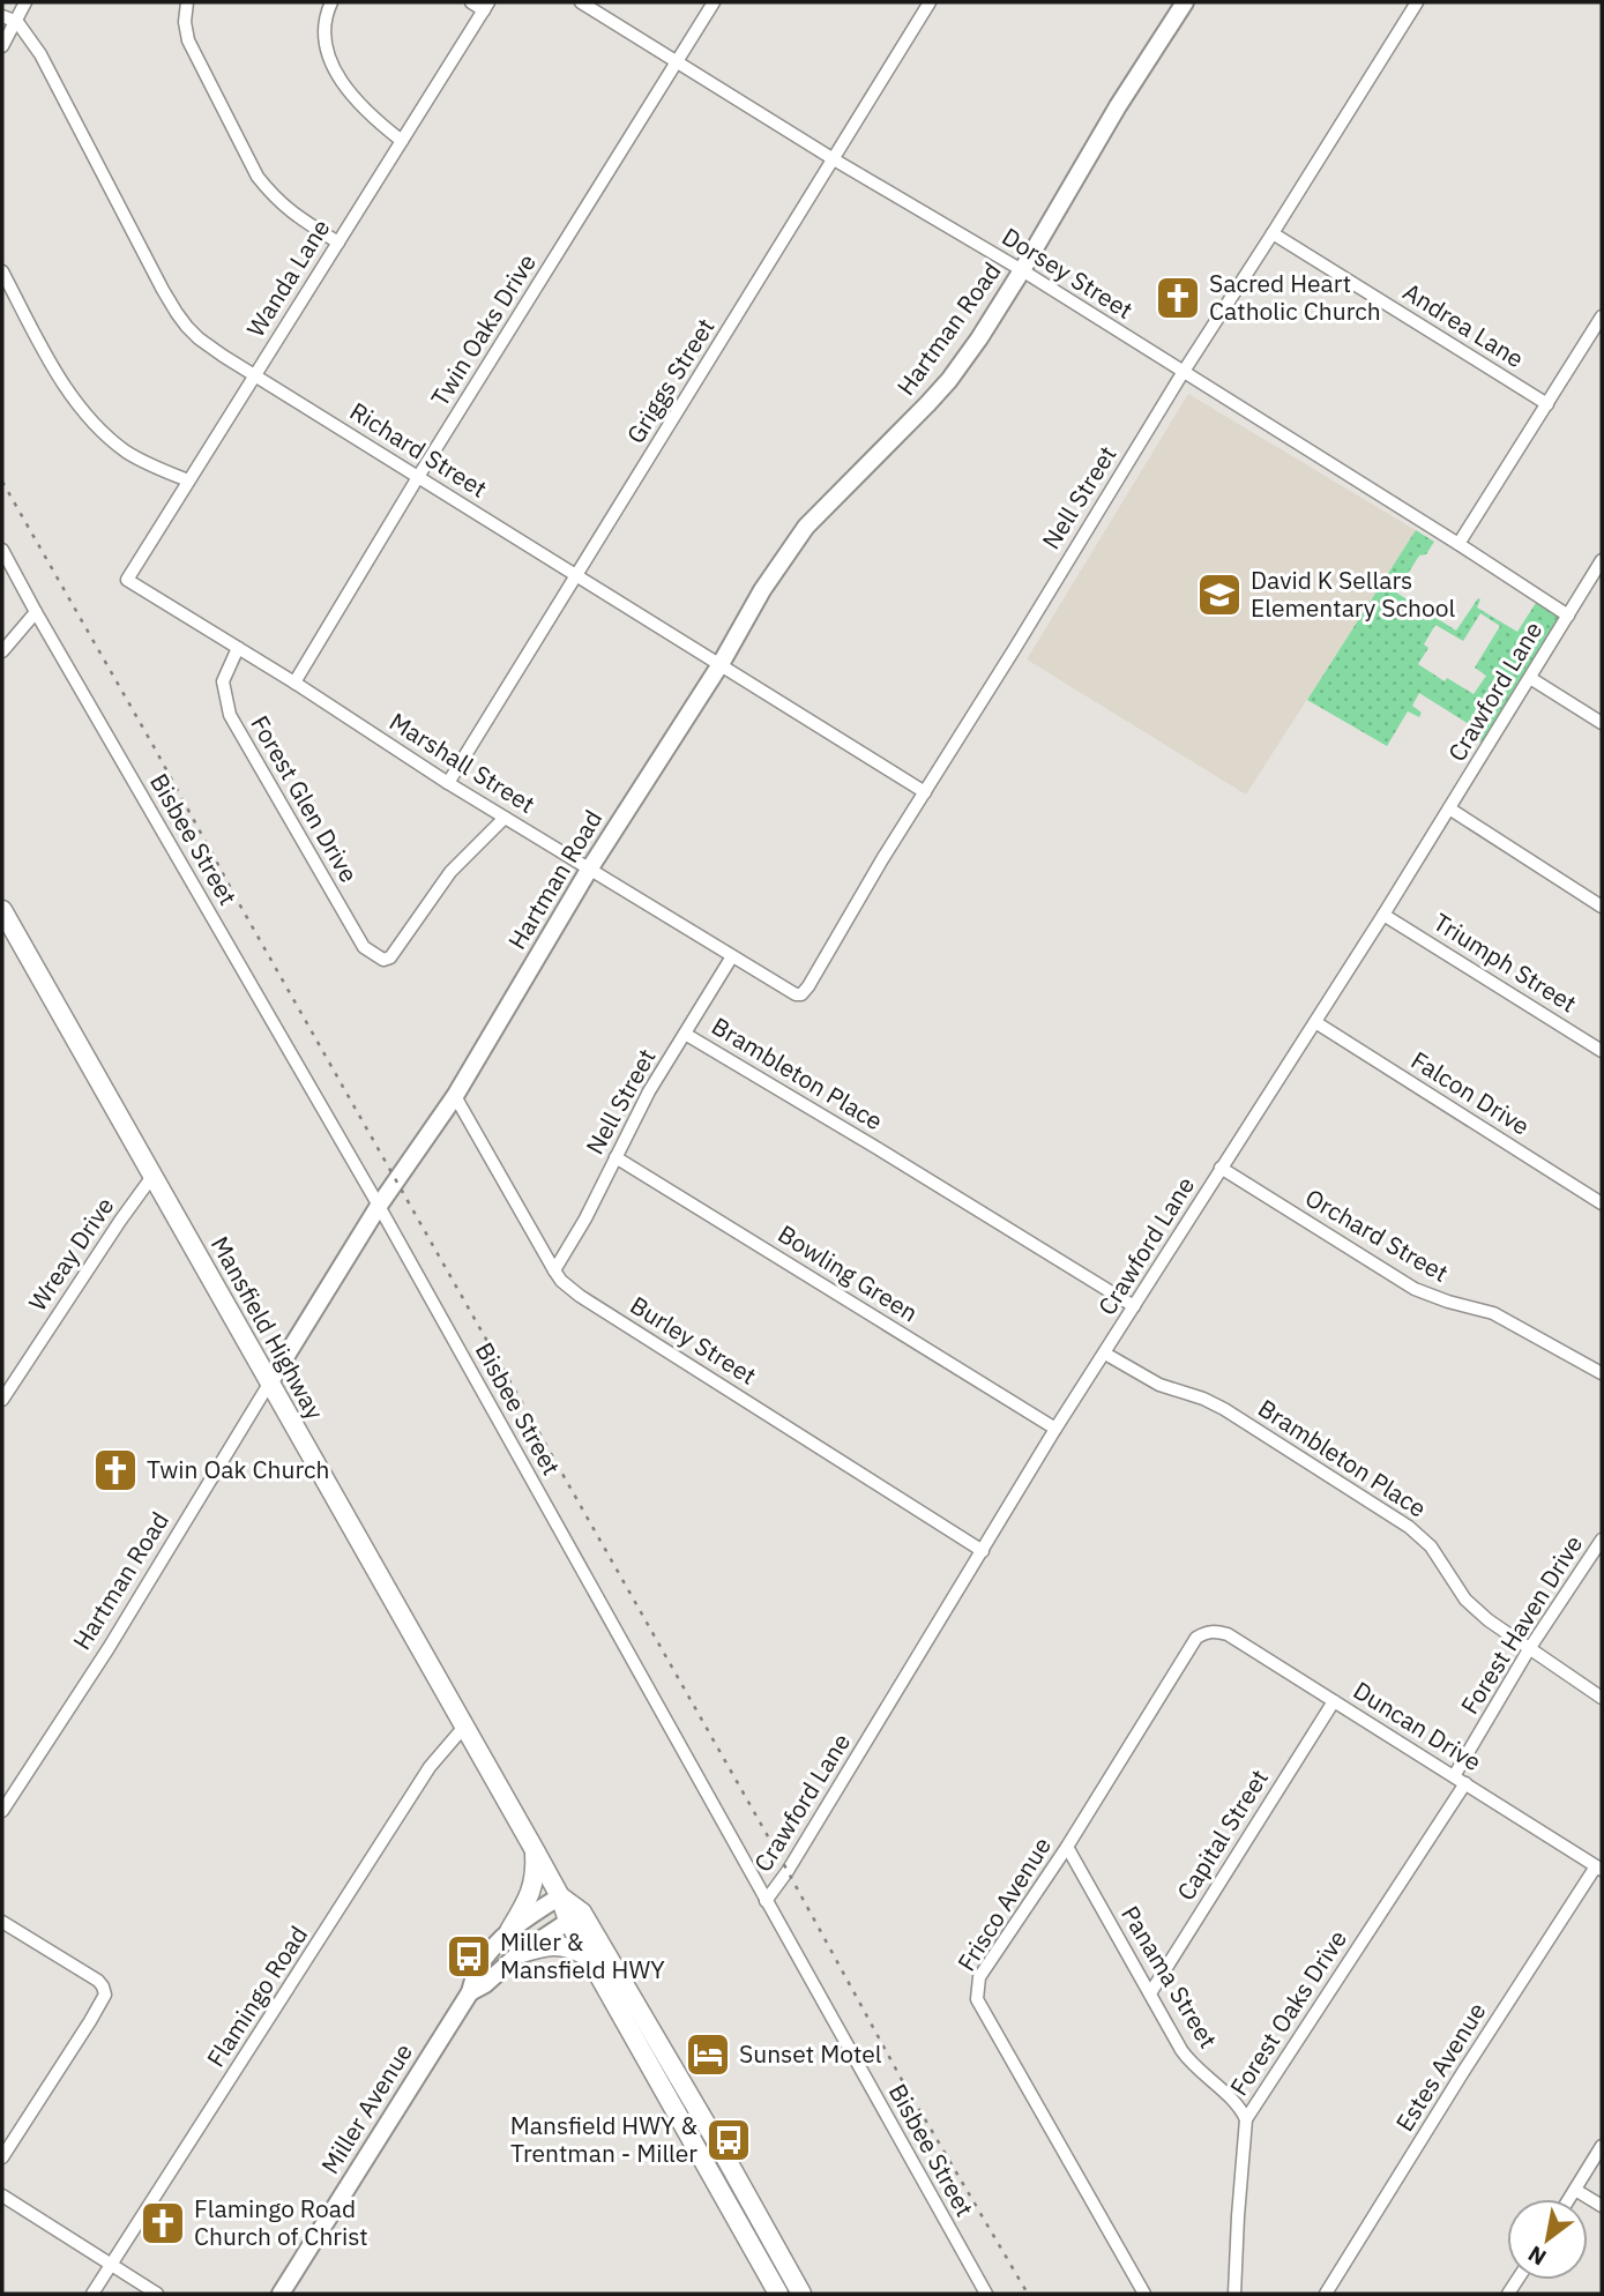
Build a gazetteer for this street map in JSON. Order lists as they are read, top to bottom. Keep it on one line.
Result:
{"streets":{"main road":["Mansfield Highway"],"street":["Dorsey Street","Wanda Lane","Andrea Lane","Hartman Road","Twin Oaks Drive","Griggs Street","Richard Street","Nell Street","Crawford Lane","Marshall Street","Forest Glen Drive","Bisbee Street","Triumph Street","Brambleton Place","Falcon Drive","Orchard Street","Wreay Drive","Bowling Green","Burley Street","Forest Haven Drive","Duncan Drive","Capital Street","Frisco Avenue","Panama Street","Flamingo Road","Forest Oaks Drive","Estes Avenue","Miller Avenue"]},"crossings":[["Dorsey Street","Hartman Road"],["Dorsey Street","Twin Oaks Drive"],["Dorsey Street","Griggs Street"],["Dorsey Street","Nell Street"],["Dorsey Street","Crawford Lane"],["Wanda Lane","Richard Street"],["Wanda Lane","Marshall Street"],["Andrea Lane","Nell Street"],["Hartman Road","Richard Street"],["Hartman Road","Marshall Street"],["Hartman Road","Bisbee Street"],["Hartman Road","Mansfield Highway"],["Hartman Road","Burley Street"],["Twin Oaks Drive","Richard Street"],["Twin Oaks Drive","Marshall Street"],["Griggs Street","Richard Street"],["Griggs Street","Marshall Street"],["Richard Street","Nell Street"],["Nell Street","Marshall Street"],["Nell Street","Brambleton Place"],["Nell Street","Bowling Green"],["Nell Street","Burley Street"],["Crawford Lane","Bisbee Street"],["Crawford Lane","Triumph Street"],["Crawford Lane","Brambleton Place"],["Crawford Lane","Falcon Drive"],["Crawford Lane","Orchard Street"],["Crawford Lane","Bowling Green"],["Crawford Lane","Burley Street"],["Marshall Street","Forest Glen Drive"],["Brambleton Place","Forest Haven Drive"],["Wreay Drive","Mansfield Highway"],["Mansfield Highway","Flamingo Road"],["Mansfield Highway","Miller Avenue"],["Forest Haven Drive","Duncan Drive"],["Duncan Drive","Capital Street"],["Duncan Drive","Frisco Avenue"],["Duncan Drive","Forest Oaks Drive"],["Duncan Drive","Estes Avenue"],["Capital Street","Panama Street"],["Frisco Avenue","Panama Street"],["Panama Street","Forest Oaks Drive"]],"places":{"church":["Sacred Heart Catholic Church","Twin Oak Church","Flamingo Road Church of Christ"],"school or university":["David K Sellars Elementary School"],"bus stop":["Miller & Mansfield HWY","Mansfield HWY & Trentman - Miller"],"hotel":["Sunset Motel"]},"north":"bottom left"}
